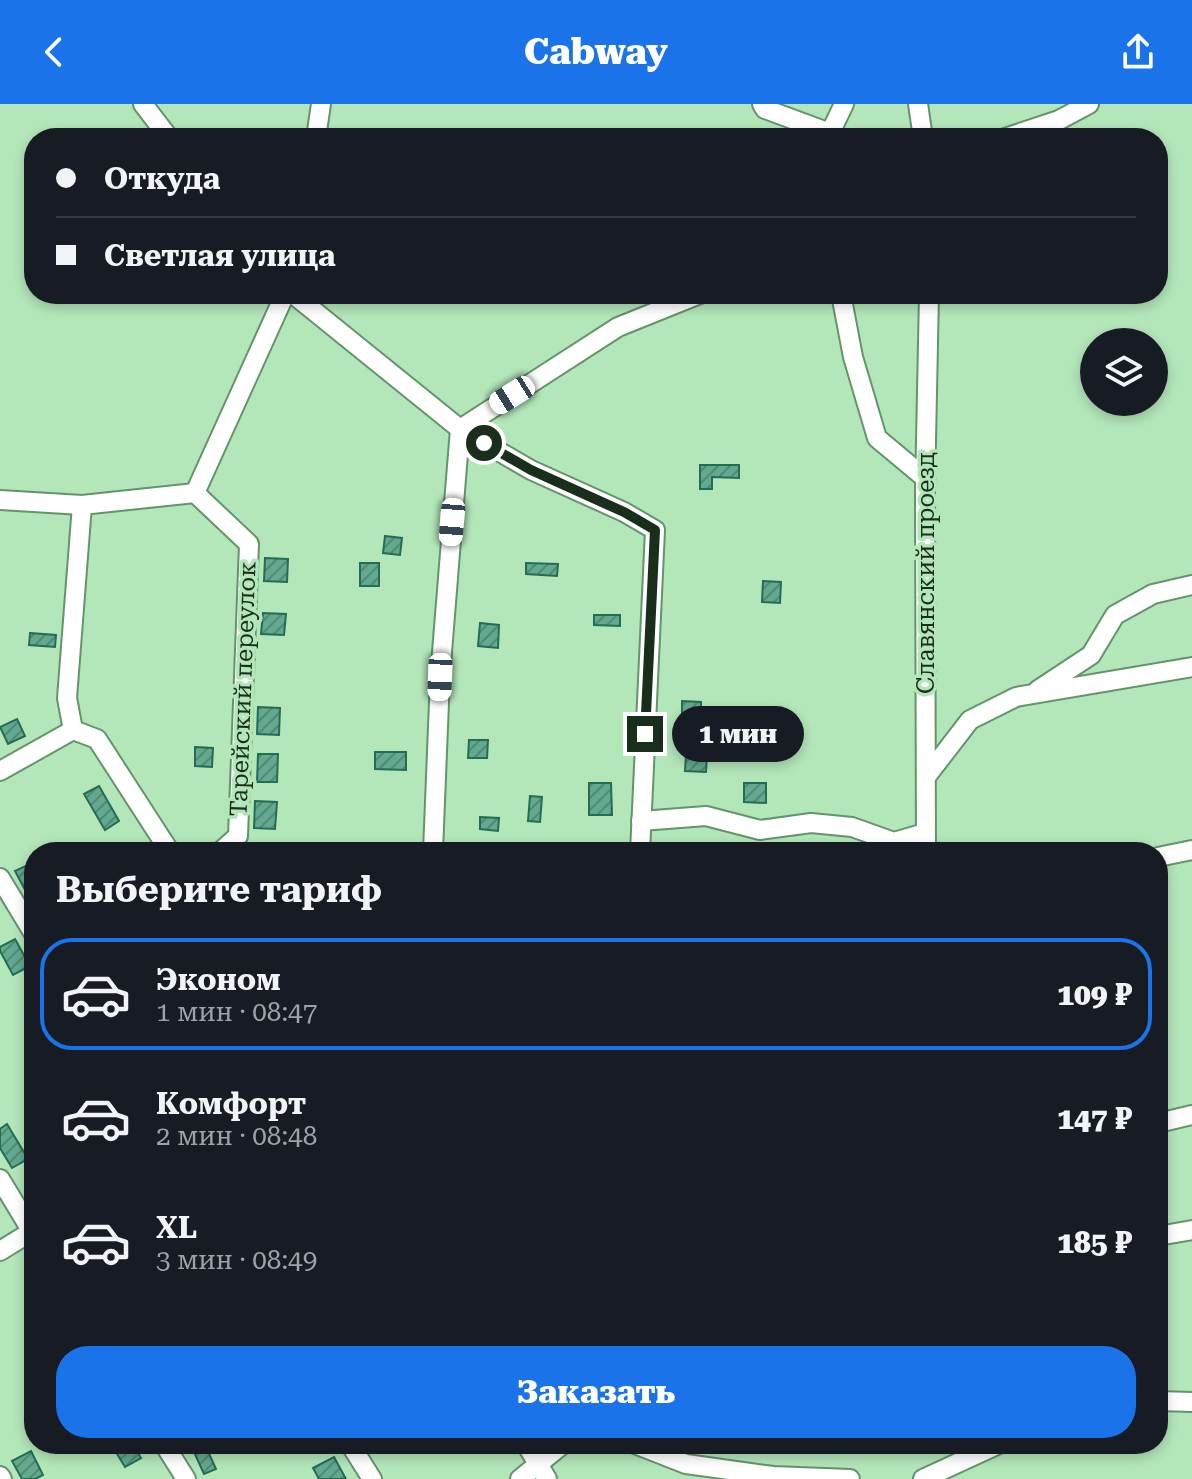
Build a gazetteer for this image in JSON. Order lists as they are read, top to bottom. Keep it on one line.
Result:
{"streets":{"street":["Славянский проезд","Тарейский переулок"]},"page":{"header":"Cabway","banner":["Откуда","Светлая улица"],"bubble":"1 мин","heading":"Выберите тариф","list":[{"name":"Эконом","note":"1 мин · 08:47","value":"109 ₽"},{"name":"Комфорт","note":"2 мин · 08:48","value":"147 ₽"},{"name":"XL","note":"3 мин · 08:49","value":"185 ₽"}],"buttons":"Заказать"}}
